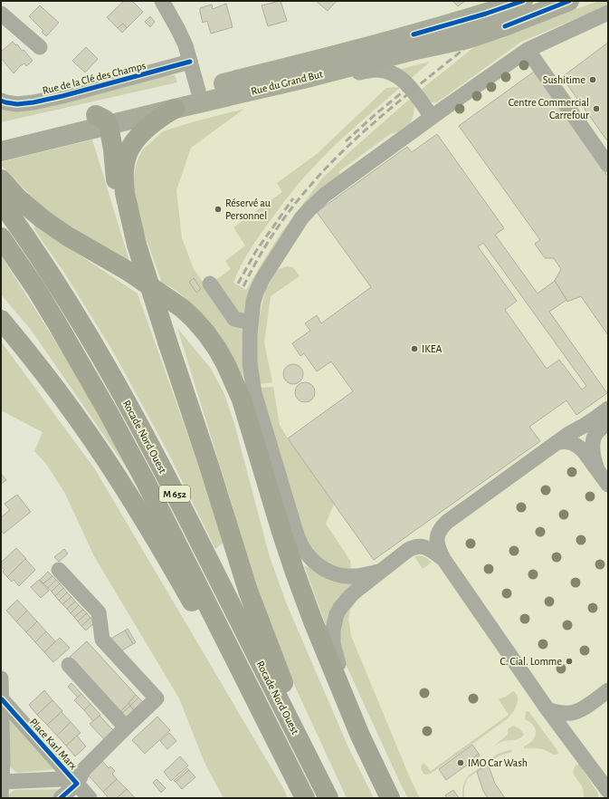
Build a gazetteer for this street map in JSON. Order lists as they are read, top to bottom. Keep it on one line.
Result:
{"streets":{"highway":["Rocade Nord Ouest","M 652"],"main road":["Rue du Grand But"],"street":["Rue de la Clé des Champs","Place Karl Marx"]},"places":["Sushitime","Centre Commercial Carrefour","Réservé au Personnel","IKEA","C. Cial. Lomme","IMO Car Wash"]}
